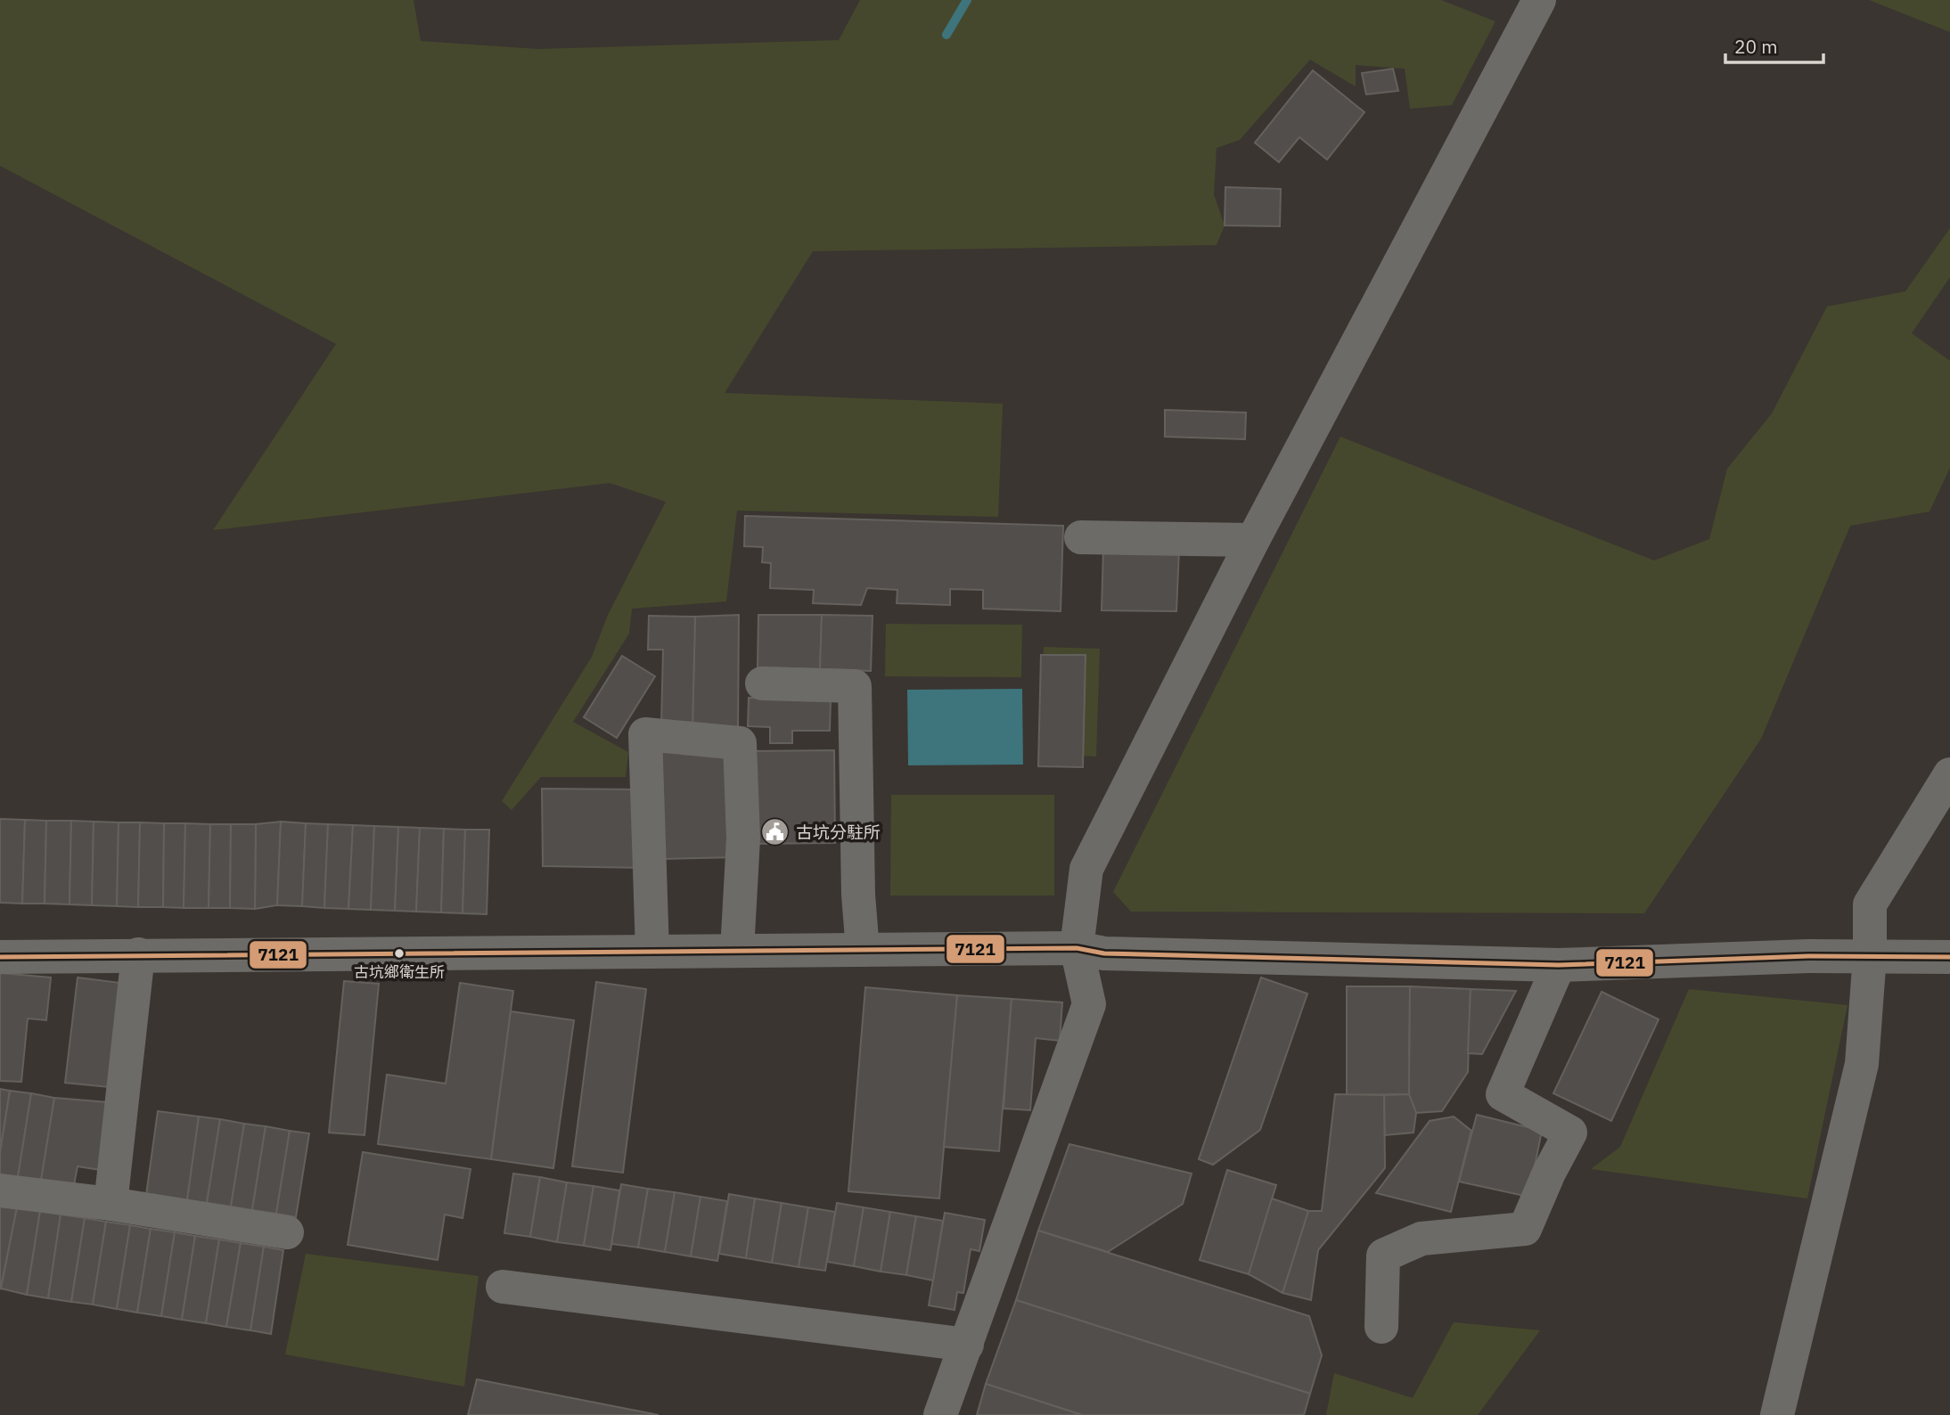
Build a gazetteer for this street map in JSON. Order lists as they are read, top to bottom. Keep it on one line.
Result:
{"places":{"public building":["古坑分駐所"],"other":["古坑鄉衛生所"]},"lines":["transit line 7121"],"scale_bar":"20 m"}
